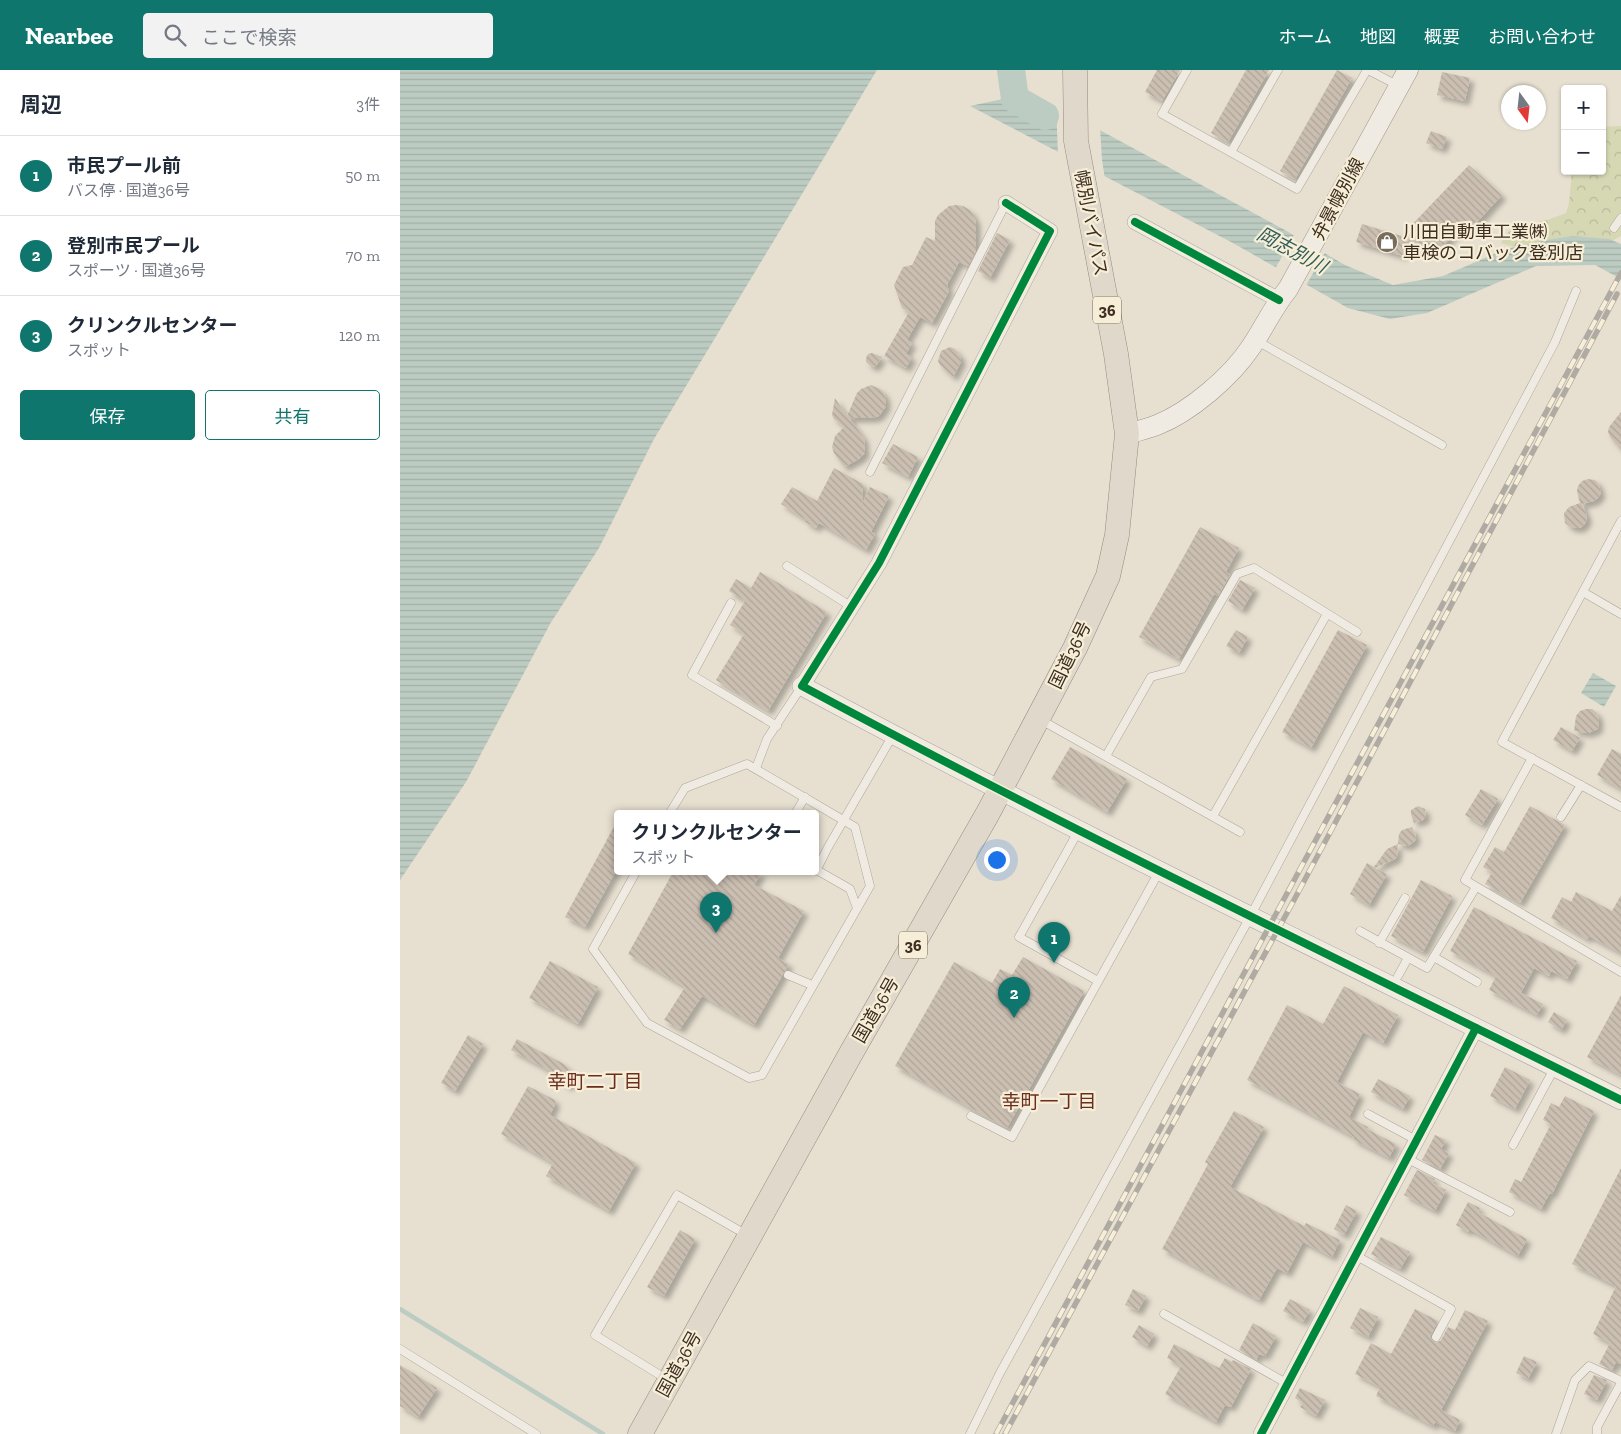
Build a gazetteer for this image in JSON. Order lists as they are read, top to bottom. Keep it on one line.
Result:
{"streets":{"highway":["幌別バイパス","36","国道36号"],"main road":["弁景幌別線"]},"crossings":[["弁景幌別線","幌別バイパス"],["弁景幌別線","国道36号"],["幌別バイパス","国道36号"]],"districts":["幸町二丁目","幸町一丁目"],"water":["岡志別川"],"places":{"shop":["川田自動車工業㈱ 車検のコバック登別店"]},"north":"bottom","page":{"header":"Nearbee","search":"ここで検索","nav":["ホーム","地図","概要","お問い合わせ"],"heading":["周辺","3件"],"map_buttons":["+","−"],"list":[{"mark":"1","name":"市民プール前","note":"バス停 · 国道36号","value":"50 m"},{"mark":"2","name":"登別市民プール","note":"スポーツ · 国道36号","value":"70 m"},{"mark":"3","name":"クリンクルセンター","note":"スポット","value":"120 m"}],"buttons":["保存","共有"],"popup":["クリンクルセンター","スポット"],"pins":["3","1","2"]}}
